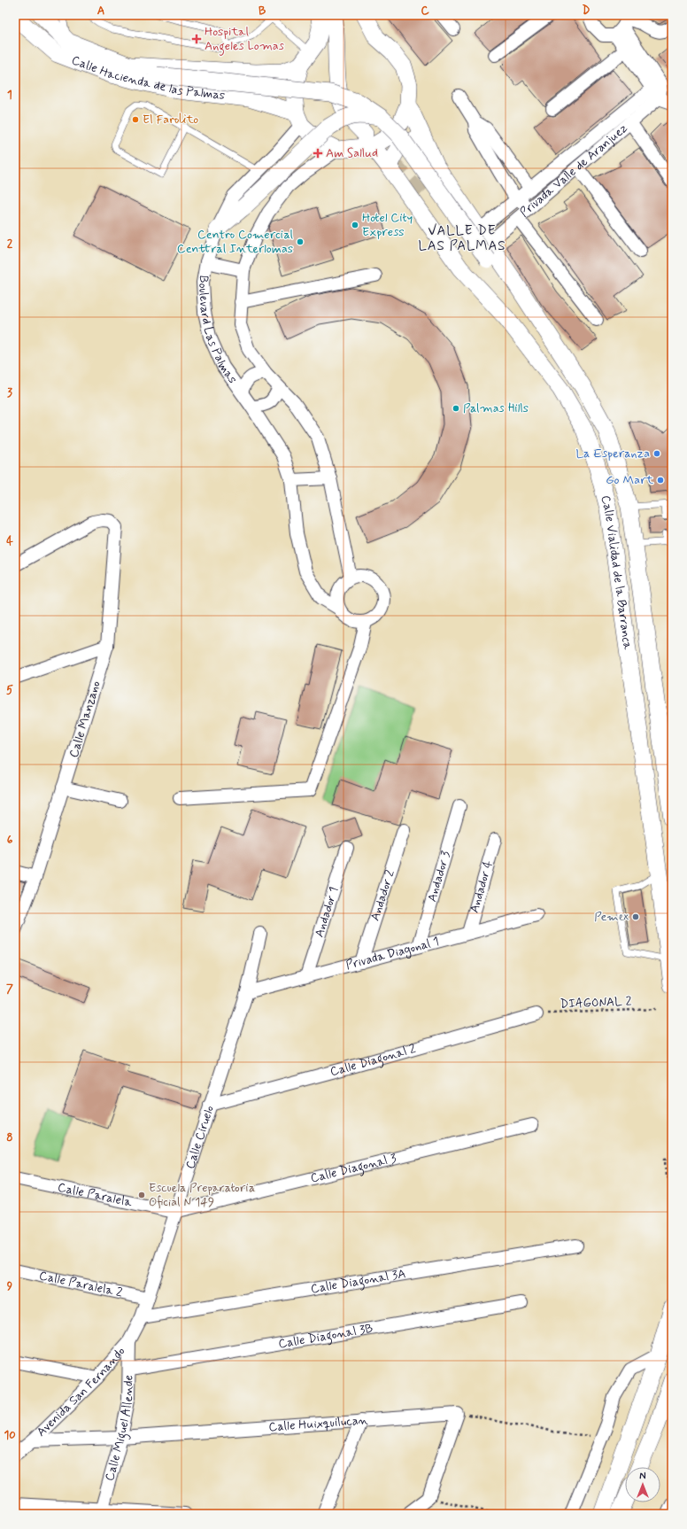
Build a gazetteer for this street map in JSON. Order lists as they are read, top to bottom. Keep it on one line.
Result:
{"streets":{"main road":["Calle Hacienda de las Palmas","Calle Vialidad de la Barranca"],"street":["Privada Valle de Aranjuez","Boulevard Las Palmas","Calle Manzano","Andador 3","Andador 4","Andador 2","Andador 1","Privada Diagonal 1","Calle Diagonal 2","Calle Ciruelo","Calle Diagonal 3","Calle Paralela","Calle Diagonal 3A","Calle Paralela 2","Calle Diagonal 3B","Avenida San Fernando","Calle Huixquilucan","Calle Miguel Allende"],"path":["DIAGONAL 2"]},"crossings":[["Calle Hacienda de las Palmas","Boulevard Las Palmas"],["Privada Valle de Aranjuez","Calle Vialidad de la Barranca"],["Boulevard Las Palmas","Calle Vialidad de la Barranca"],["Andador 3","Privada Diagonal 1"],["Andador 4","Privada Diagonal 1"],["Andador 2","Privada Diagonal 1"],["Andador 1","Privada Diagonal 1"],["Privada Diagonal 1","Calle Ciruelo"],["DIAGONAL 2","Calle Diagonal 2"],["Calle Diagonal 2","Calle Ciruelo"],["Calle Ciruelo","Calle Diagonal 3"],["Calle Ciruelo","Calle Paralela"],["Calle Ciruelo","Calle Diagonal 3A"],["Calle Ciruelo","Calle Paralela 2"],["Calle Ciruelo","Avenida San Fernando"],["Calle Ciruelo","Calle Miguel Allende"],["Calle Diagonal 3","Calle Paralela"],["Calle Diagonal 3B","Calle Miguel Allende"],["Avenida San Fernando","Calle Huixquilucan"],["Avenida San Fernando","Calle Miguel Allende"],["Calle Huixquilucan","Calle Miguel Allende"]],"districts":["VALLE DE LAS PALMAS"],"places":{"health":["Hospital Angeles Lomas","Am Sallud"],"other":["El Farolito","Hotel City Express","Centro Comercial Centtral Interlomas","Palmas Hills","La Esperanza","Go Mart","Pemex","Escuela Preparatoria Oficial N 149"]},"north":"top","grid":{"columns":["A","B","C","D"],"rows":["1","2","3","4","5","6","7","8","9","10"]}}
